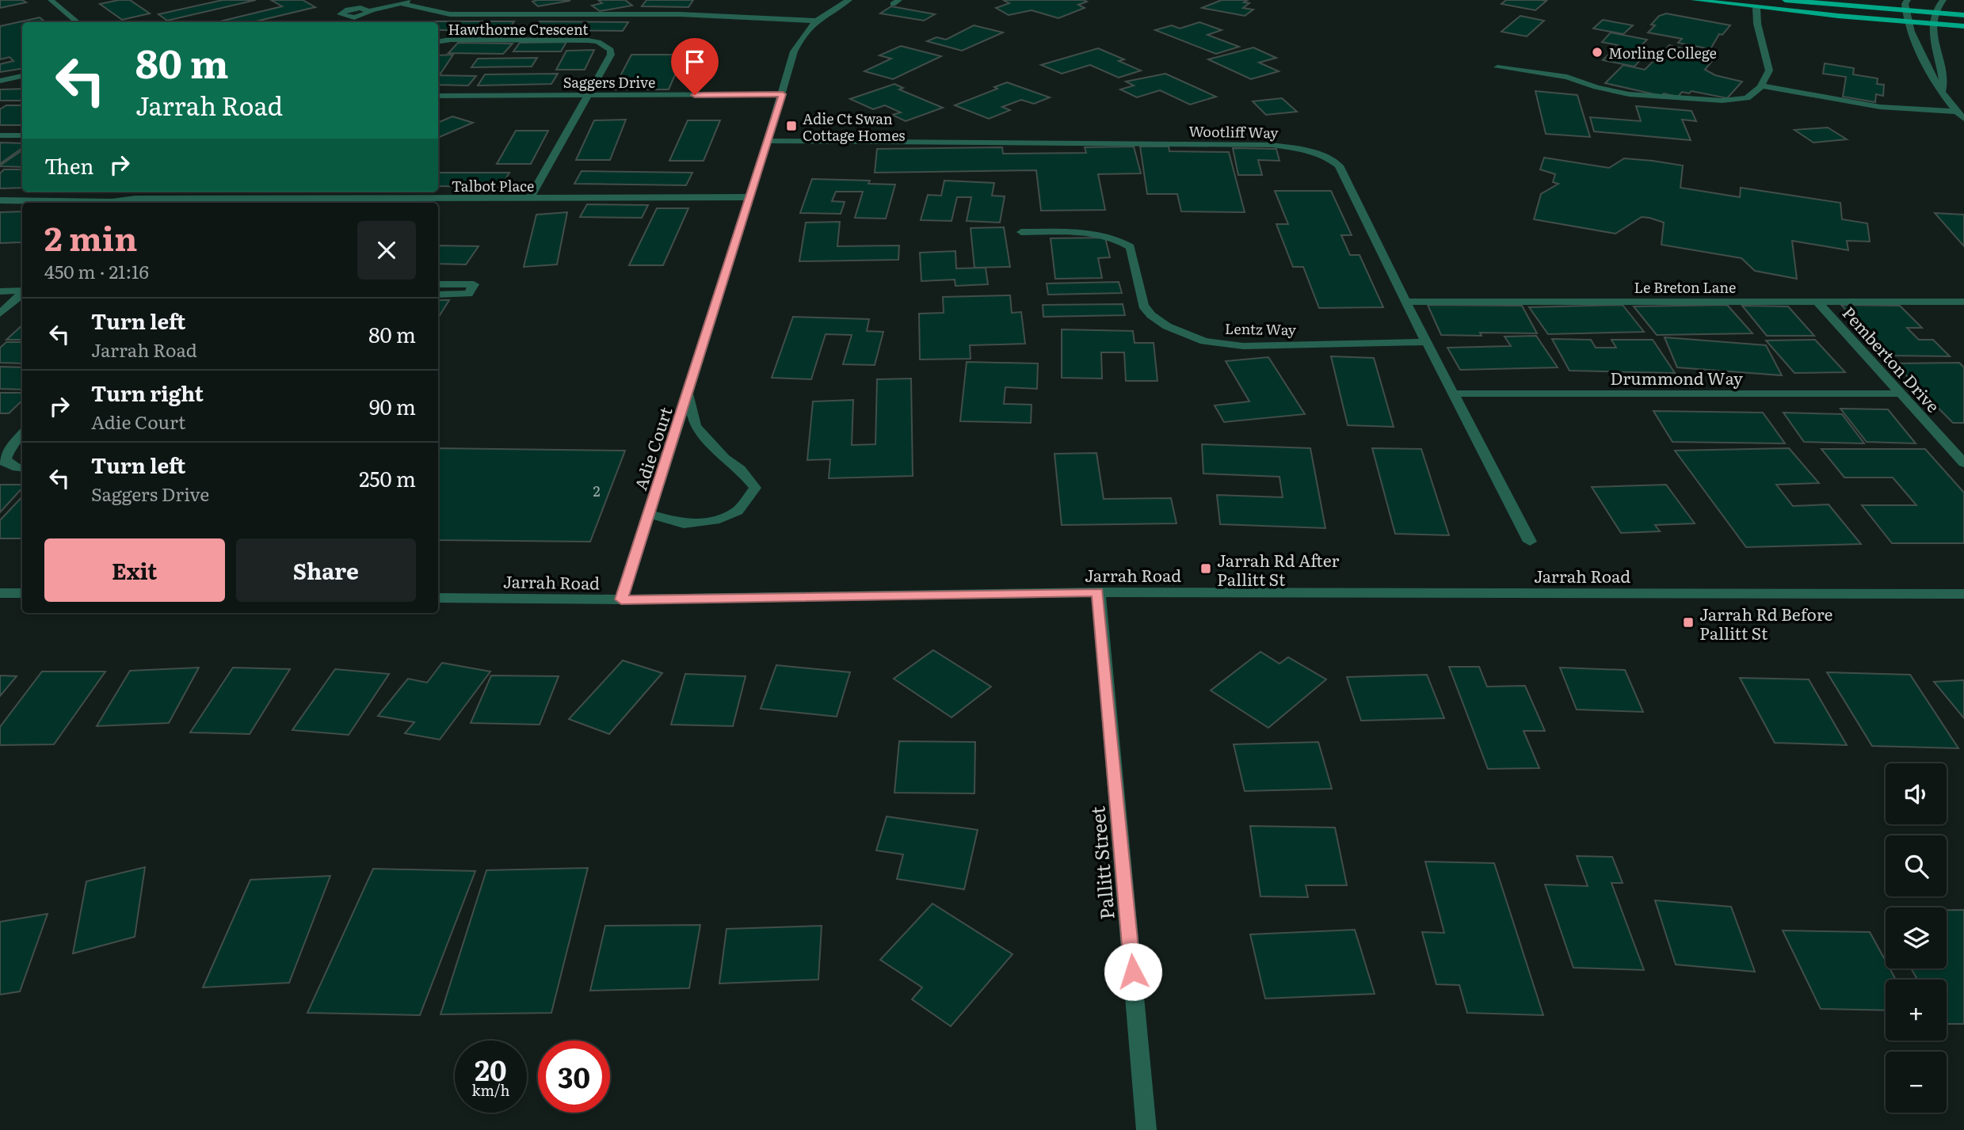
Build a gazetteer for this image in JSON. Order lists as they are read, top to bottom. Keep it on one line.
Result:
{"streets":{"street":["Hawthorne Crescent","Saggers Drive","Wootliff Way","Talbot Place","Le Breton Lane","Lentz Way","Pemberton Drive","Drummond Way","Adie Court","Jarrah Road","Pallitt Street"]},"crossings":[["Hawthorne Crescent","Saggers Drive"],["Saggers Drive","Adie Court"],["Wootliff Way","Le Breton Lane"],["Wootliff Way","Lentz Way"],["Wootliff Way","Drummond Way"],["Wootliff Way","Adie Court"],["Talbot Place","Adie Court"],["Le Breton Lane","Pemberton Drive"],["Pemberton Drive","Drummond Way"],["Adie Court","Jarrah Road"],["Jarrah Road","Pallitt Street"]],"places":{"other":["Morling College"],"transit":["Adie Ct Swan Cottage Homes","Jarrah Rd After Pallitt St","Jarrah Rd Before Pallitt St"]},"house_numbers":["2"],"page":{"turn":["80 m","Jarrah Road"],"then":"Then","heading":["2 min","450 m · 21:16"],"list":[{"name":"Turn left","note":"Jarrah Road","value":"80 m"},{"name":"Turn right","note":"Adie Court","value":"90 m"},{"name":"Turn left","note":"Saggers Drive","value":"250 m"}],"buttons":["Exit","Share"],"map_buttons":["+","−"],"speed":"20 km/h","limit":"30"}}
